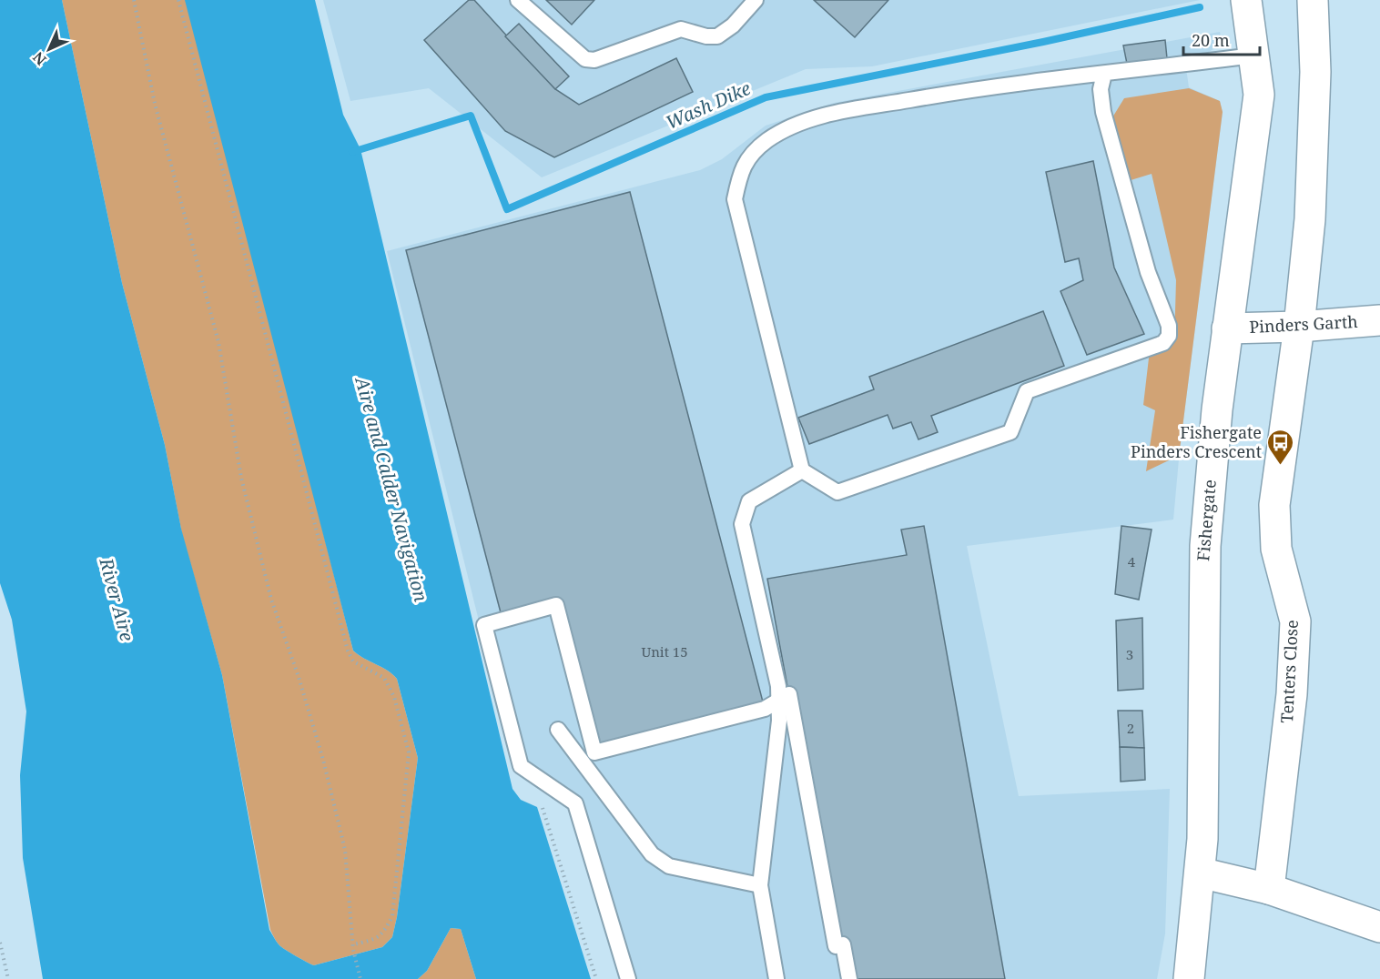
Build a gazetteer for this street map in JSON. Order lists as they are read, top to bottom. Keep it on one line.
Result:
{"streets":{"street":["Pinders Garth","Fishergate","Tenters Close"]},"crossings":[["Pinders Garth","Fishergate"],["Pinders Garth","Tenters Close"]],"water":["Wash Dike","Aire and Calder Navigation","River Aire"],"places":{"bus stop":["Fishergate Pinders Crescent"]},"house_numbers":["4","Unit 15","3","2"],"scale_bar":"20 m","north":"bottom left"}
